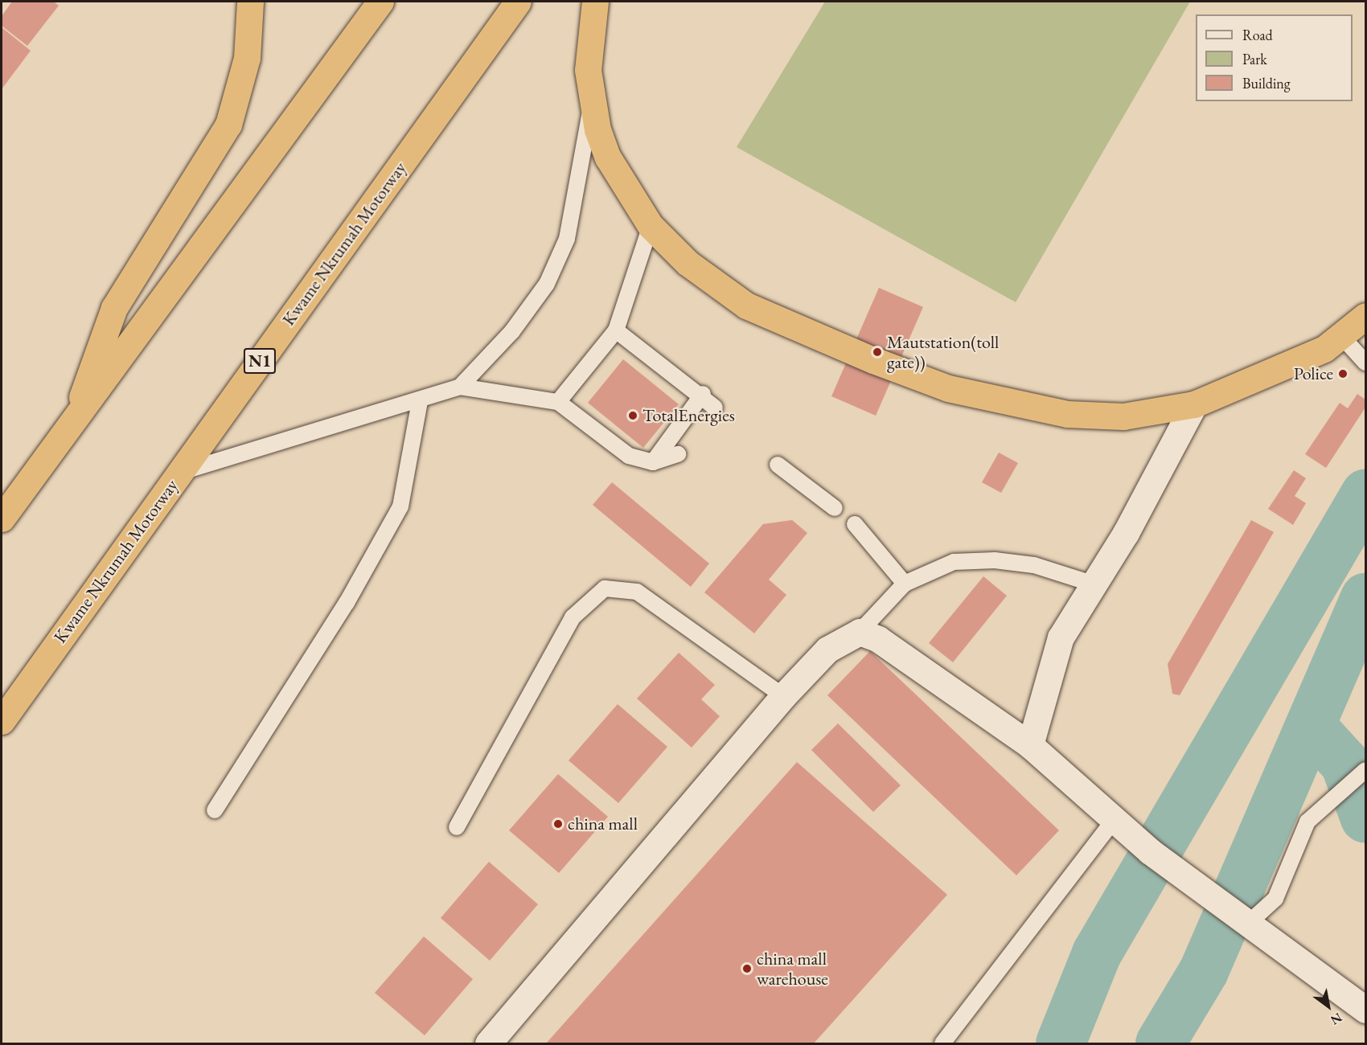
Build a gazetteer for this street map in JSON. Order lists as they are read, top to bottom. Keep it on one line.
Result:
{"streets":{"highway":["Kwame Nkrumah Motorway","N1"]},"places":["Mautstation(toll gate))","Police","TotalEnergies","china mall","china mall warehouse"],"legend":["Road","Park","Building"],"north":"bottom right"}
